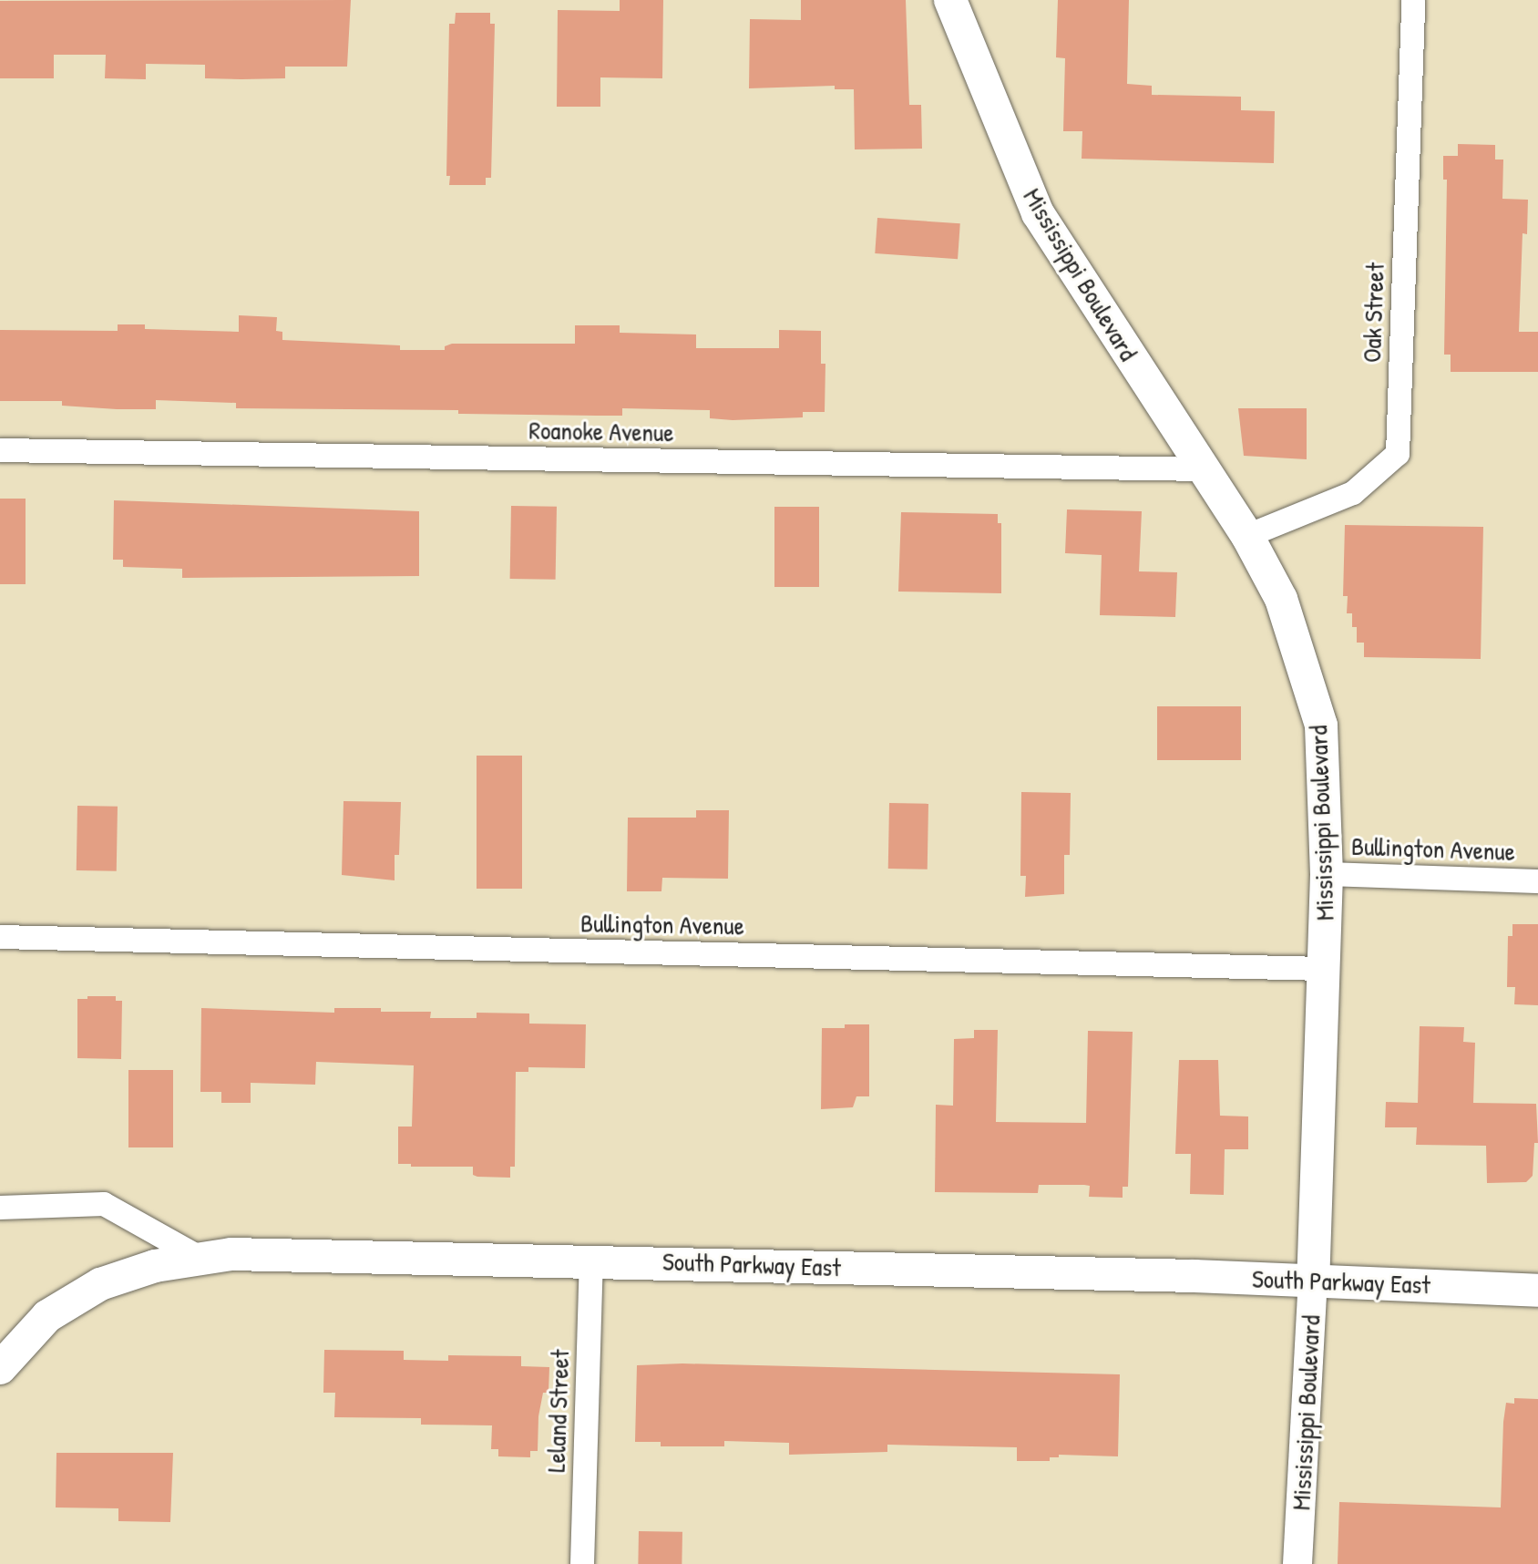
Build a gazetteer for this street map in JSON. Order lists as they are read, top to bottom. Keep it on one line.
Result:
{"streets":{"main road":["Mississippi Boulevard","South Parkway East"],"street":["Oak Street","Roanoke Avenue","Bullington Avenue","Leland Street"]},"crossings":[["Mississippi Boulevard","Oak Street"],["Mississippi Boulevard","Roanoke Avenue"],["Mississippi Boulevard","Bullington Avenue"],["Mississippi Boulevard","South Parkway East"],["South Parkway East","Leland Street"]]}
